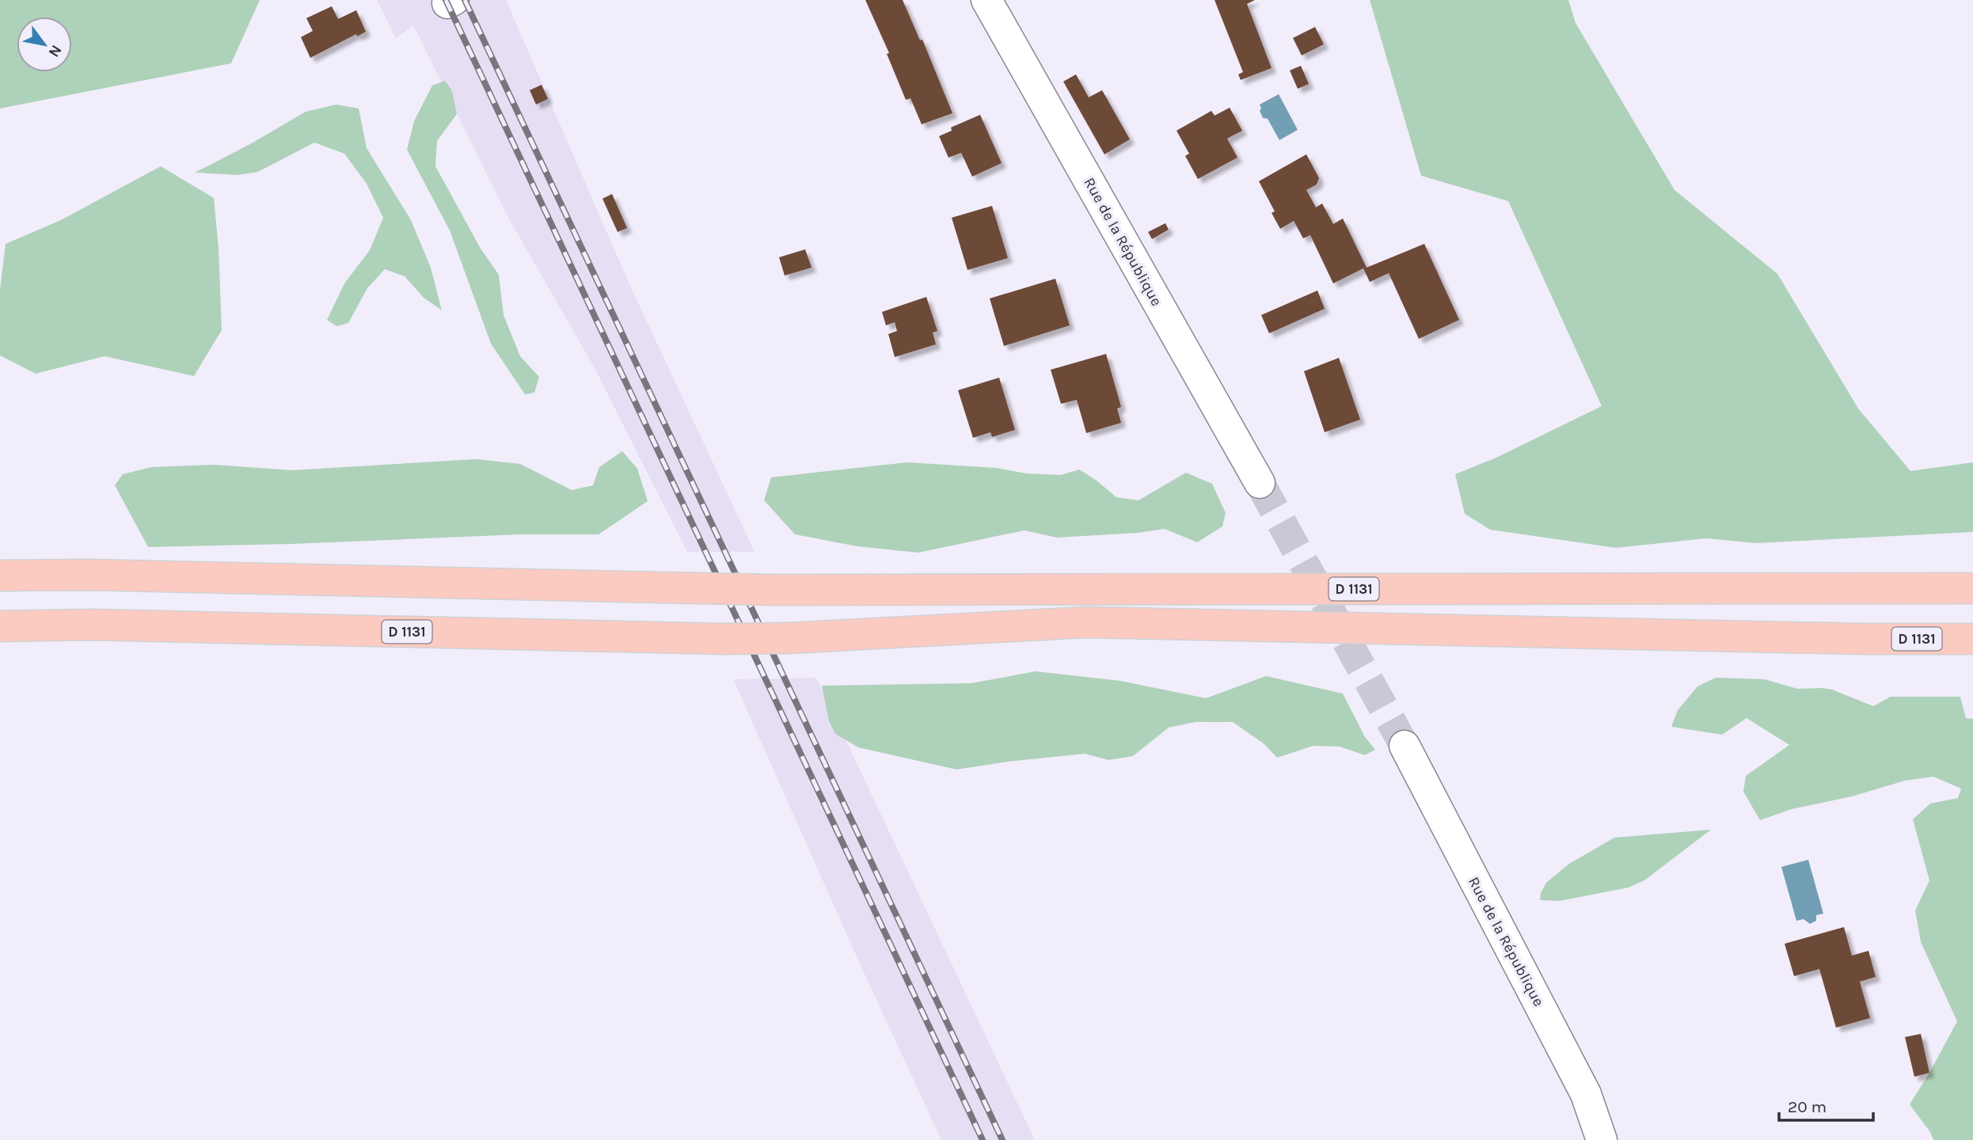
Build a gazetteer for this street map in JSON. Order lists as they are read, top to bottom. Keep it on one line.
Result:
{"streets":{"main road":["D 1131"],"street":["Rue de la République"]},"scale_bar":"20 m","north":"bottom right"}
